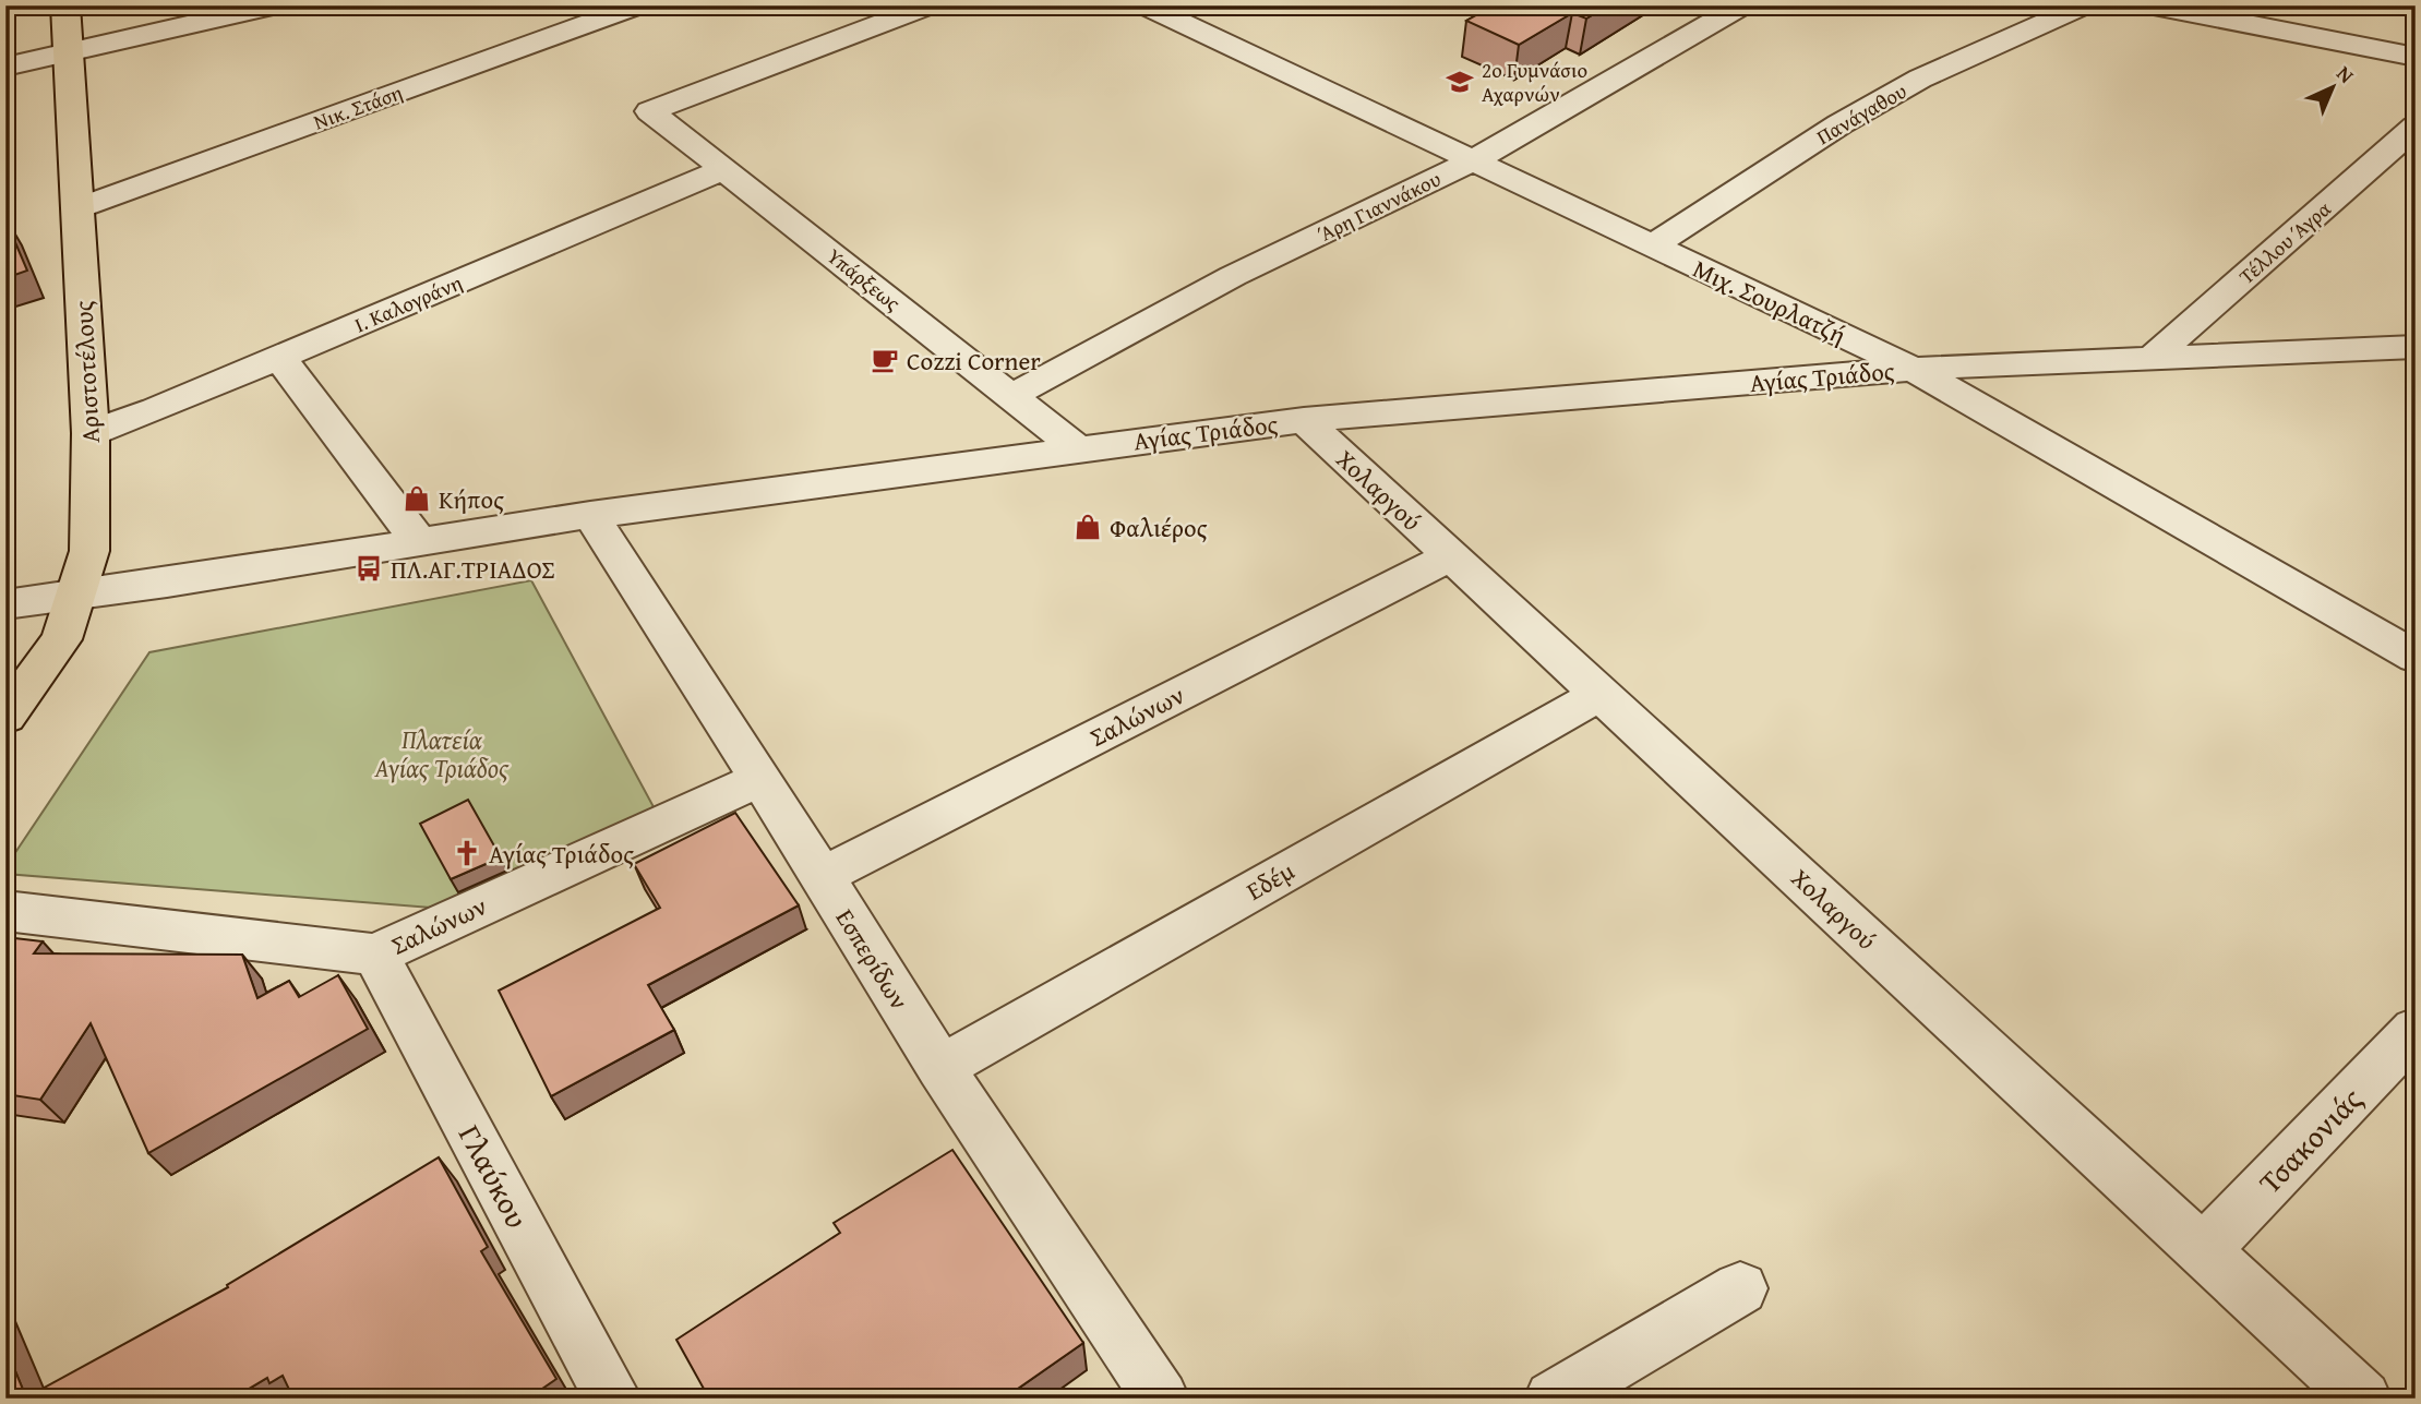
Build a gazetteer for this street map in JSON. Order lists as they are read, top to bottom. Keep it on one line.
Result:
{"streets":{"main road":["Αριστοτέλους"],"street":["Νικ. Στάση","Πανάγαθου","Άρη Γιαννάκου","Τέλλου Άγρα","Υπάρξεως","Μιχ. Σουρλατζή","Ι. Καλογράνη","Αγίας Τριάδος","Χολαργού","Σαλώνων","Εδέμ","Εσπερίδων","Τσακονιάς","Γλαύκου"]},"crossings":[["Νικ. Στάση","Αριστοτέλους"],["Πανάγαθου","Μιχ. Σουρλατζή"],["Άρη Γιαννάκου","Υπάρξεως"],["Άρη Γιαννάκου","Μιχ. Σουρλατζή"],["Τέλλου Άγρα","Αγίας Τριάδος"],["Υπάρξεως","Ι. Καλογράνη"],["Υπάρξεως","Αγίας Τριάδος"],["Μιχ. Σουρλατζή","Αγίας Τριάδος"],["Ι. Καλογράνη","Αριστοτέλους"],["Αριστοτέλους","Αγίας Τριάδος"],["Αγίας Τριάδος","Χολαργού"],["Αγίας Τριάδος","Εσπερίδων"],["Χολαργού","Σαλώνων"],["Χολαργού","Εδέμ"],["Χολαργού","Τσακονιάς"],["Σαλώνων","Εσπερίδων"],["Σαλώνων","Γλαύκου"],["Εδέμ","Εσπερίδων"]],"parks":["Πλατεία Αγίας Τριάδος"],"places":{"school or university":["2ο Γυμνάσιο Αχαρνών"],"cafe":["Cozzi Corner"],"shop":["Κήπος","Φαλιέρος"],"bus stop":["ΠΛ.ΑΓ.ΤΡΙΑΔΟΣ"],"church":["Αγίας Τριάδος"]},"north":"top right"}
